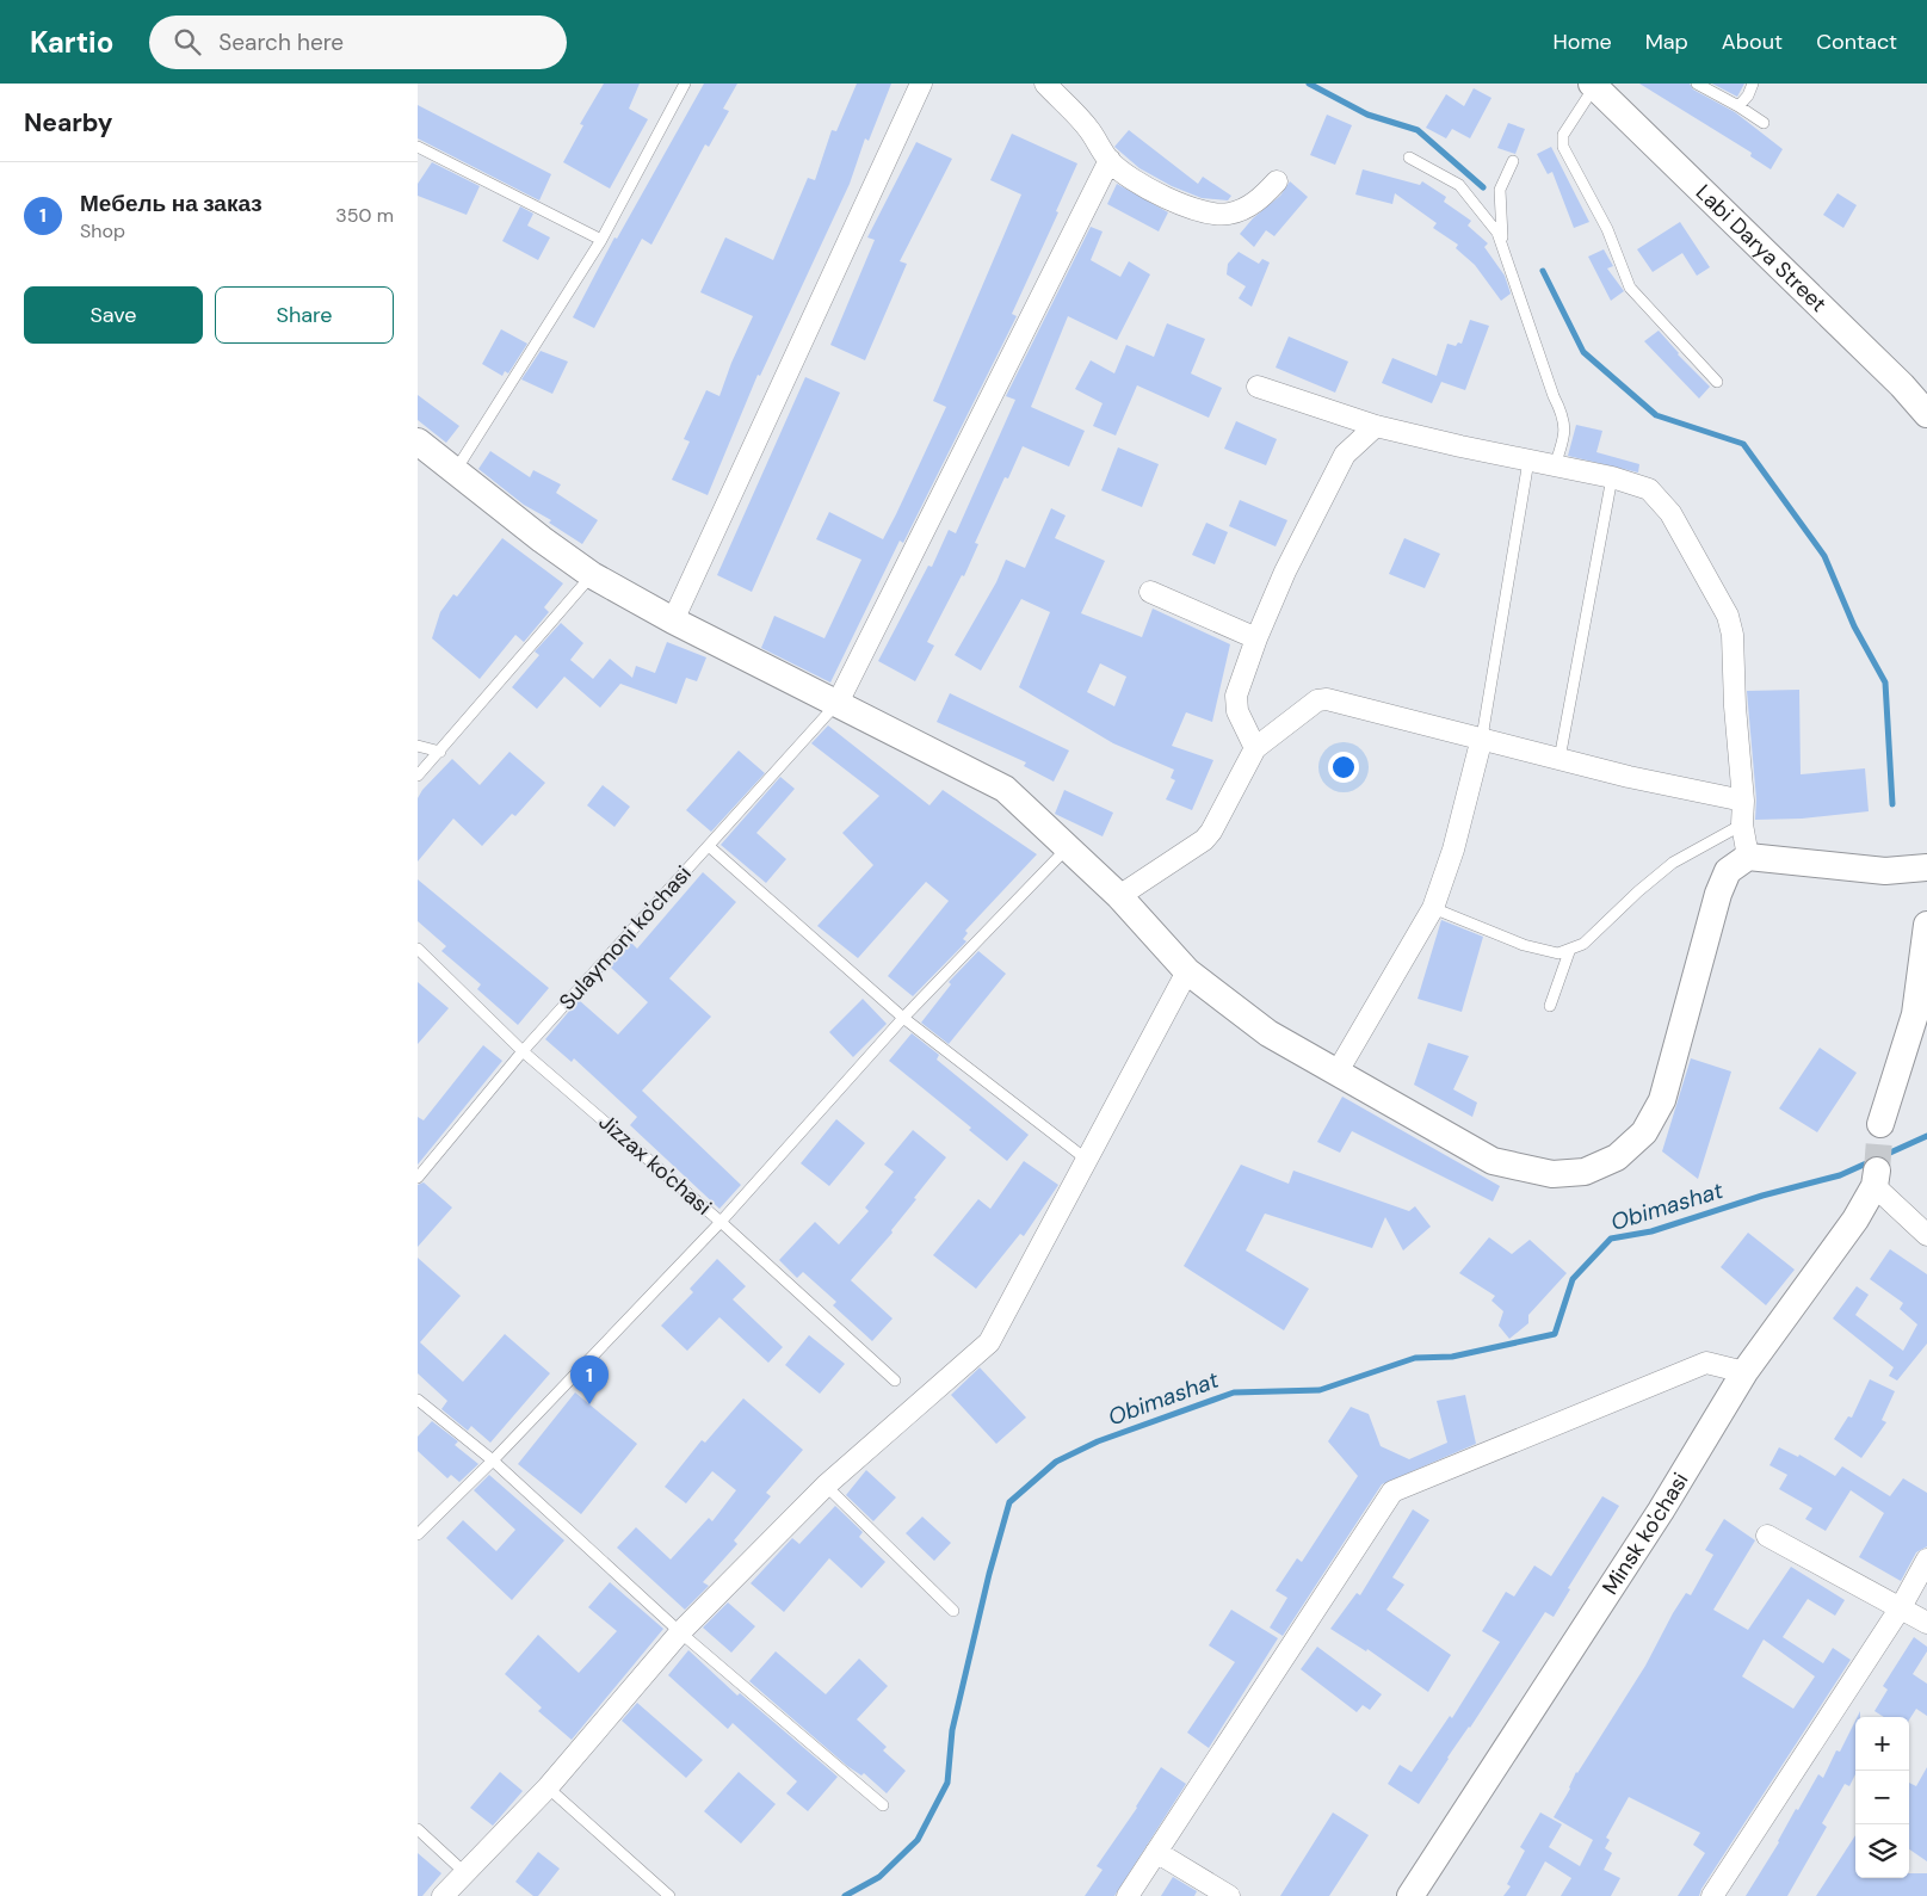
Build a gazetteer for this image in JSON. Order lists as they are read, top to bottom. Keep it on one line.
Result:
{"streets":{"street":["Labi Darya Street","Minsk ko'chasi"],"lane":["Sulaymoni ko'chasi","Jizzax ko'chasi"]},"crossings":[["Sulaymoni ko'chasi","Jizzax ko'chasi"]],"water":["Obimashat"],"page":{"header":"Kartio","search":"Search here","nav":["Home","Map","About","Contact"],"heading":"Nearby","list":[{"mark":"1","name":"Мебель на заказ","note":"Shop","value":"350 m"}],"buttons":["Save","Share"],"pins":"1","map_buttons":["+","−"]}}
